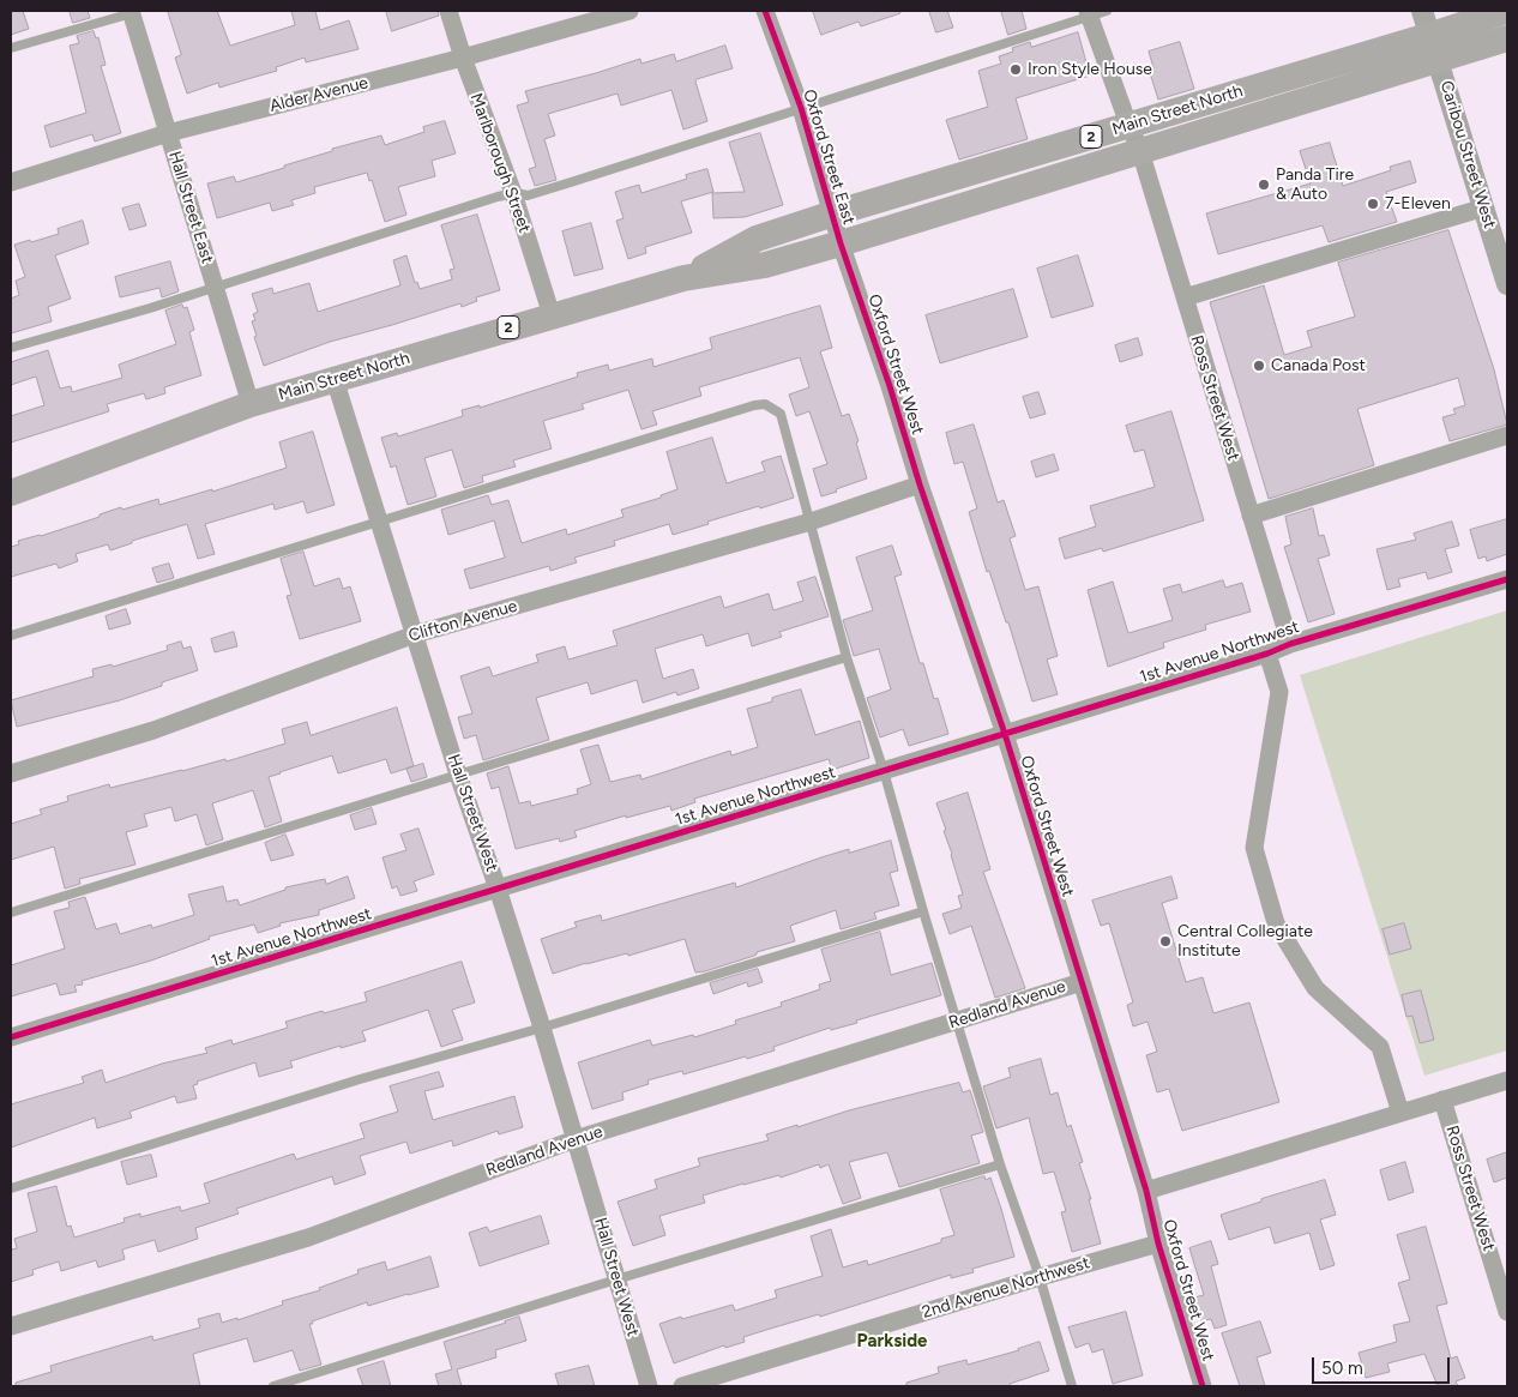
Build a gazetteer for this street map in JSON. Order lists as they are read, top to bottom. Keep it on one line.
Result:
{"streets":{"main road":["Main Street North","2"],"street":["Alder Avenue","Caribou Street West","Oxford Street East","Marlborough Street","Hall Street East","Oxford Street West","Ross Street West","Clifton Avenue","1st Avenue Northwest","Hall Street West","Redland Avenue","2nd Avenue Northwest"]},"crossings":[["Alder Avenue","Marlborough Street"],["Alder Avenue","Hall Street East"],["Main Street North","Caribou Street West"],["Main Street North","Oxford Street East"],["Main Street North","Marlborough Street"],["Main Street North","Hall Street East"],["Main Street North","Oxford Street West"],["Main Street North","Ross Street West"],["Main Street North","Hall Street West"],["Oxford Street East","Oxford Street West"],["Oxford Street West","Clifton Avenue"],["Oxford Street West","1st Avenue Northwest"],["Oxford Street West","Redland Avenue"],["Oxford Street West","2nd Avenue Northwest"],["Ross Street West","1st Avenue Northwest"],["Clifton Avenue","Hall Street West"],["1st Avenue Northwest","Hall Street West"],["Hall Street West","Redland Avenue"]],"districts":["Parkside"],"places":["Iron Style House","Panda Tire & Auto","7-Eleven","Canada Post","Central Collegiate Institute"],"scale_bar":"50 m"}
